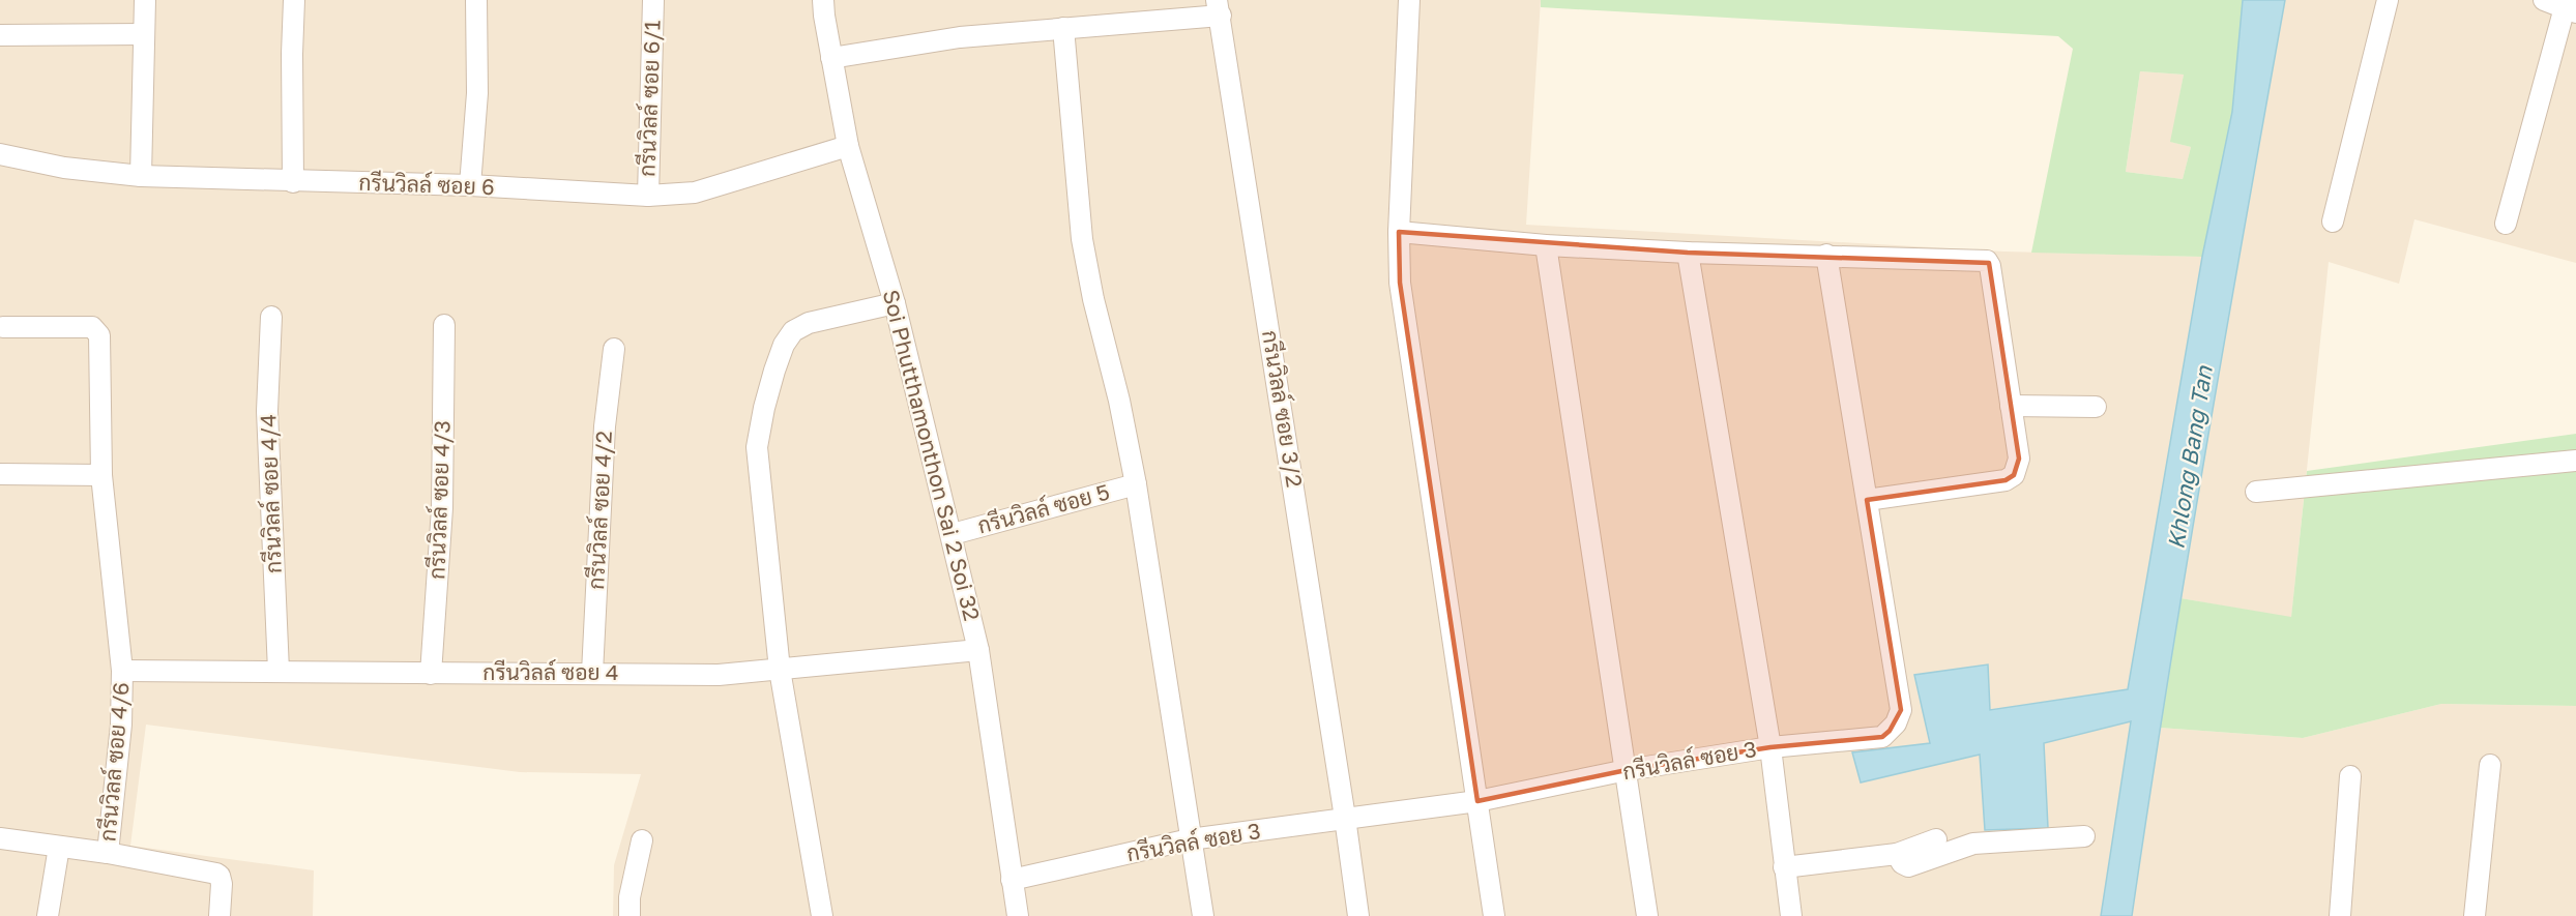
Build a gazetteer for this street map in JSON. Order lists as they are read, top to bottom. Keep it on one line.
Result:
{"streets":{"street":["กรีนวิลล์ ซอย 6/1","กรีนวิลล์ ซอย 6","กรีนวิลล์ ซอย 3/2","Soi Phutthamonthon Sai 2 Soi 32","กรีนวิลล์ ซอย 4/4","กรีนวิลล์ ซอย 4/3","กรีนวิลล์ ซอย 5","กรีนวิลล์ ซอย 4/2","กรีนวิลล์ ซอย 4","กรีนวิลล์ ซอย 3","กรีนวิลล์ ซอย 4/6"]},"crossings":[["กรีนวิลล์ ซอย 6/1","กรีนวิลล์ ซอย 6"],["กรีนวิลล์ ซอย 6","Soi Phutthamonthon Sai 2 Soi 32"],["กรีนวิลล์ ซอย 3/2","กรีนวิลล์ ซอย 3"],["Soi Phutthamonthon Sai 2 Soi 32","กรีนวิลล์ ซอย 5"],["Soi Phutthamonthon Sai 2 Soi 32","กรีนวิลล์ ซอย 4"],["Soi Phutthamonthon Sai 2 Soi 32","กรีนวิลล์ ซอย 3"],["กรีนวิลล์ ซอย 4/4","กรีนวิลล์ ซอย 4"],["กรีนวิลล์ ซอย 4/3","กรีนวิลล์ ซอย 4"],["กรีนวิลล์ ซอย 4/2","กรีนวิลล์ ซอย 4"],["กรีนวิลล์ ซอย 4","กรีนวิลล์ ซอย 4/6"]],"water":["Khlong Bang Tan"]}
